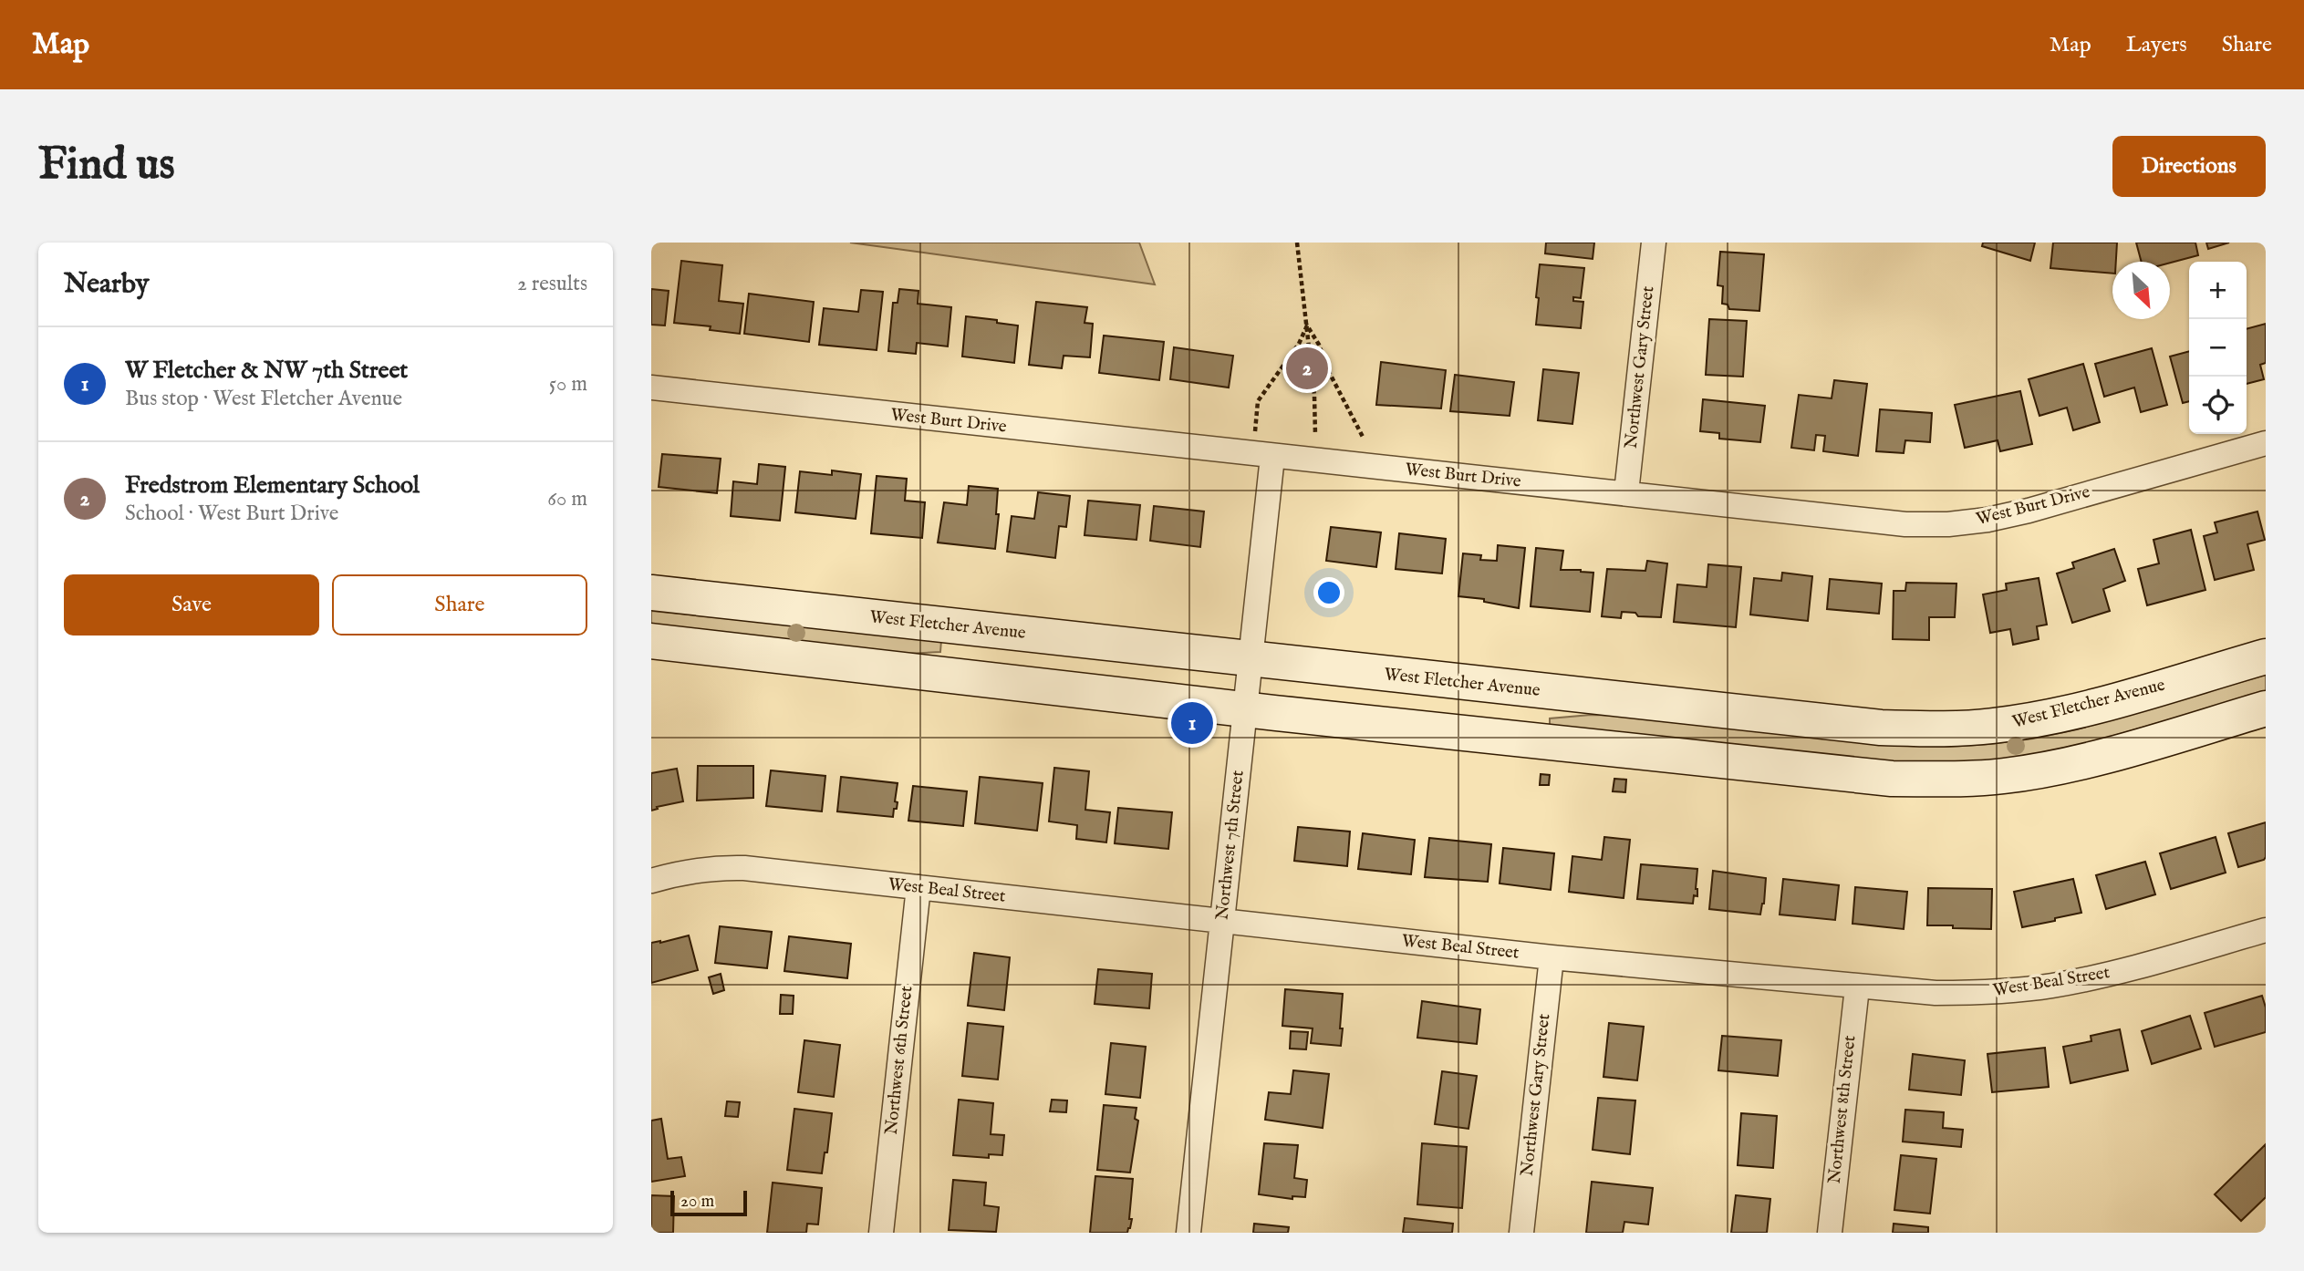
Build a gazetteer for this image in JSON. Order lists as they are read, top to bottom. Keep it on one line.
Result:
{"streets":{"main road":["West Fletcher Avenue"],"street":["Northwest Gary Street","West Burt Drive","Northwest 7th Street","West Beal Street","Northwest 6th Street","Northwest 8th Street"]},"crossings":[["Northwest Gary Street","West Burt Drive"],["Northwest Gary Street","West Beal Street"],["West Burt Drive","Northwest 7th Street"],["West Fletcher Avenue","Northwest 7th Street"],["Northwest 7th Street","West Beal Street"],["West Beal Street","Northwest 6th Street"],["West Beal Street","Northwest 8th Street"]],"scale_bar":"20 m","north":"bottom right","page":{"header":"Map","nav":["Map","Layers","Share"],"buttons":["Directions",["Save","Share"]],"title":"Find us","heading":["Nearby","2 results"],"map_buttons":["+","−"],"list":[{"mark":"1","name":"W Fletcher & NW 7th Street","note":"Bus stop · West Fletcher Avenue","value":"50 m"},{"mark":"2","name":"Fredstrom Elementary School","note":"School · West Burt Drive","value":"60 m"}],"pins":["2","1"],"scale":"20 m"}}
